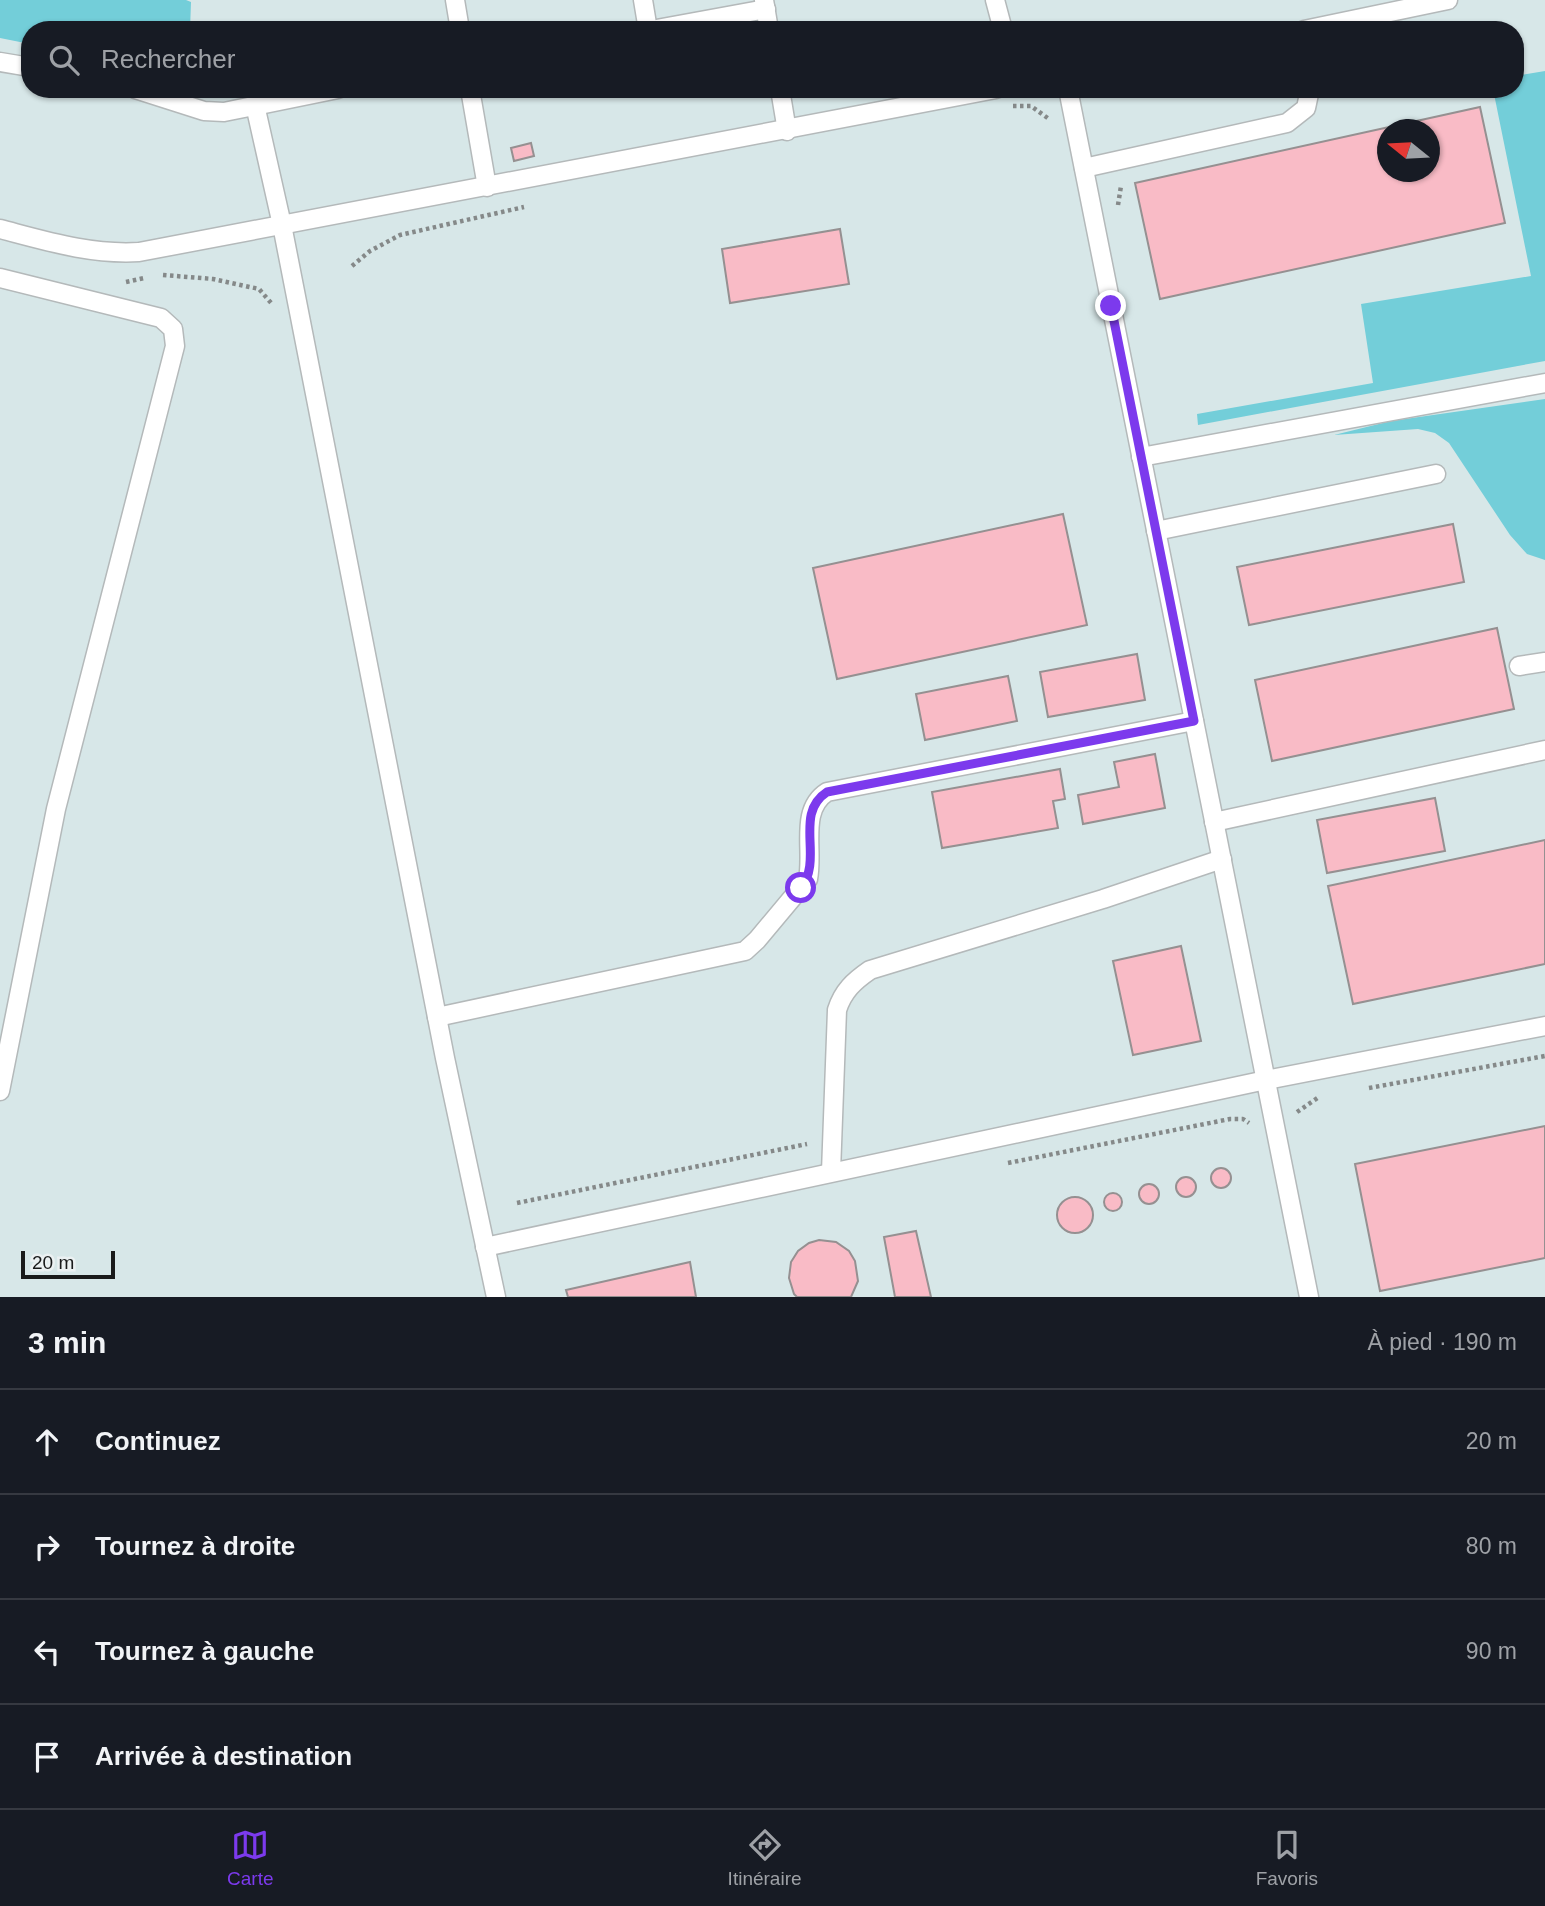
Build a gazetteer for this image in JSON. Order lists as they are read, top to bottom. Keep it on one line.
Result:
{"scale_bar":"20 m","north":"left","page":{"search":"Rechercher","scale":"20 m","heading":["3 min","À pied · 190 m"],"list":[["Continuez","20 m"],["Tournez à droite","80 m"],["Tournez à gauche","90 m"],"Arrivée à destination"],"nav":["Carte","Itinéraire","Favoris"]}}
